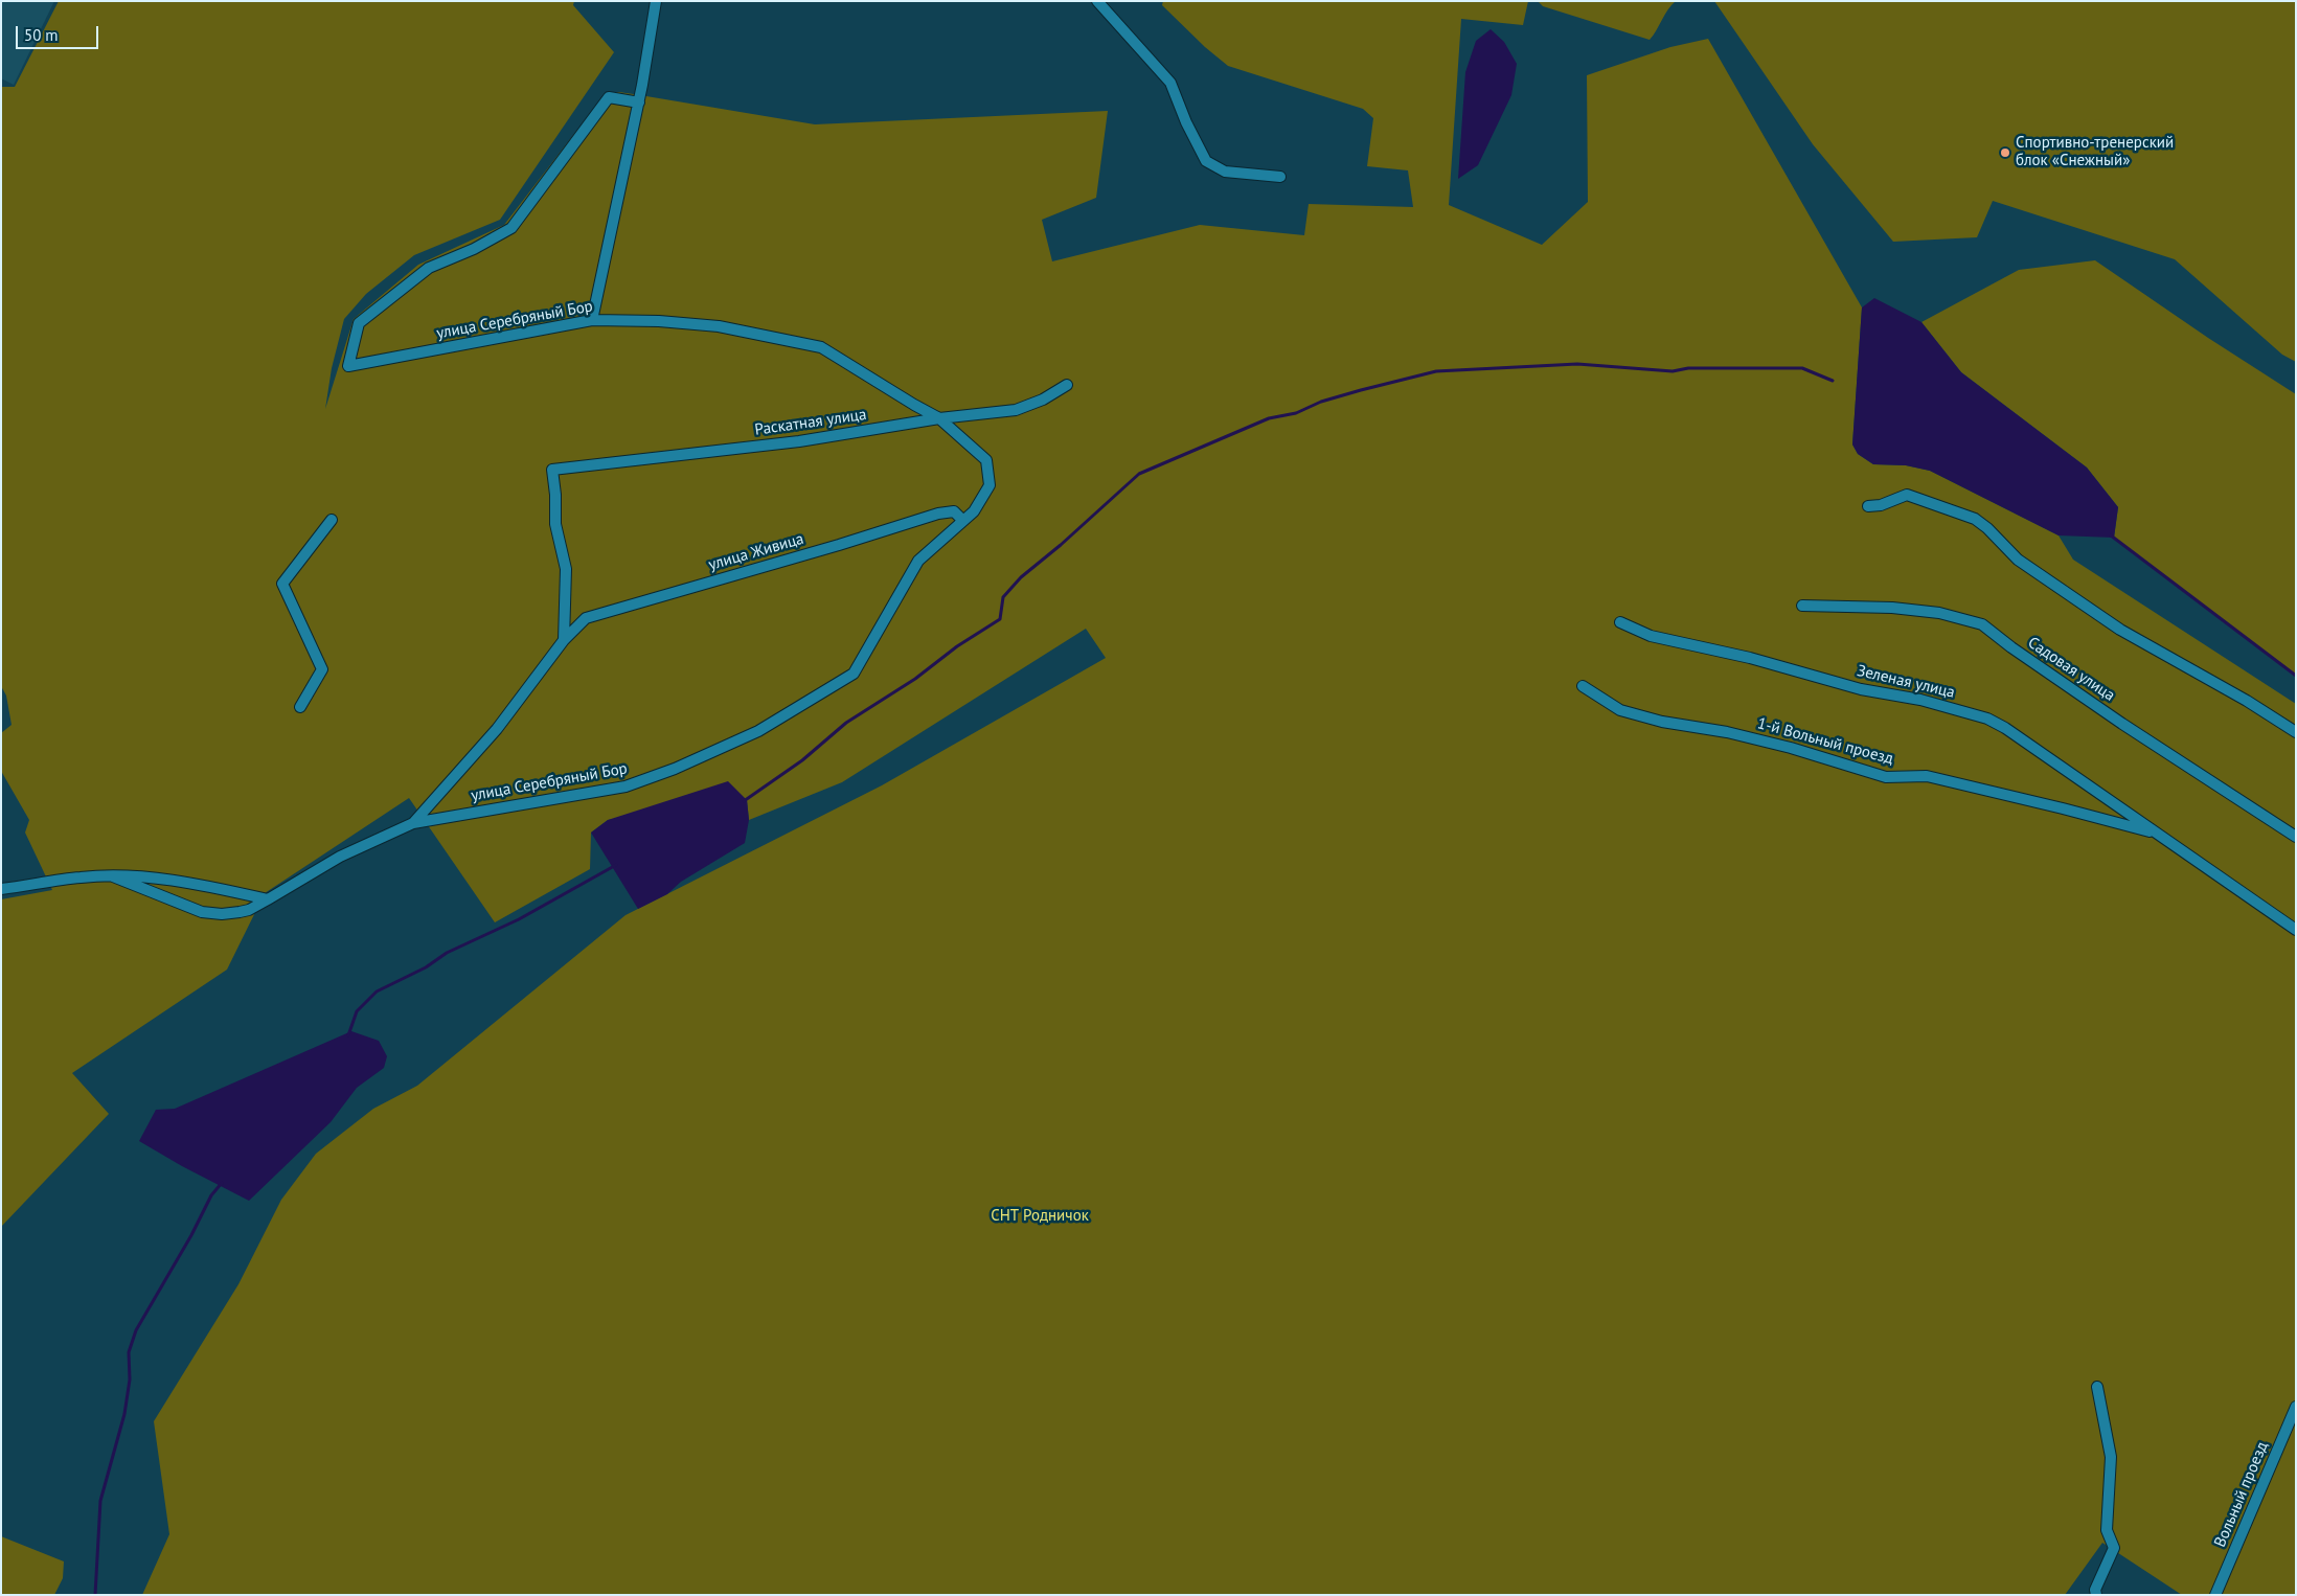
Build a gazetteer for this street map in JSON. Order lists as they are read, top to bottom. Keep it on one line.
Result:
{"streets":{"street":["улица Серебряный Бор","Раскатная улица","улица Живица","Садовая улица","Зеленая улица","1-й Вольный проезд","Вольный проезд"]},"crossings":[["улица Серебряный Бор","Раскатная улица"],["улица Серебряный Бор","улица Живица"],["Раскатная улица","улица Живица"],["Зеленая улица","1-й Вольный проезд"]],"parks":["СНТ Родничок"],"places":["Спортивно-тренерский блок «Снежный»"],"scale_bar":"50 m"}
